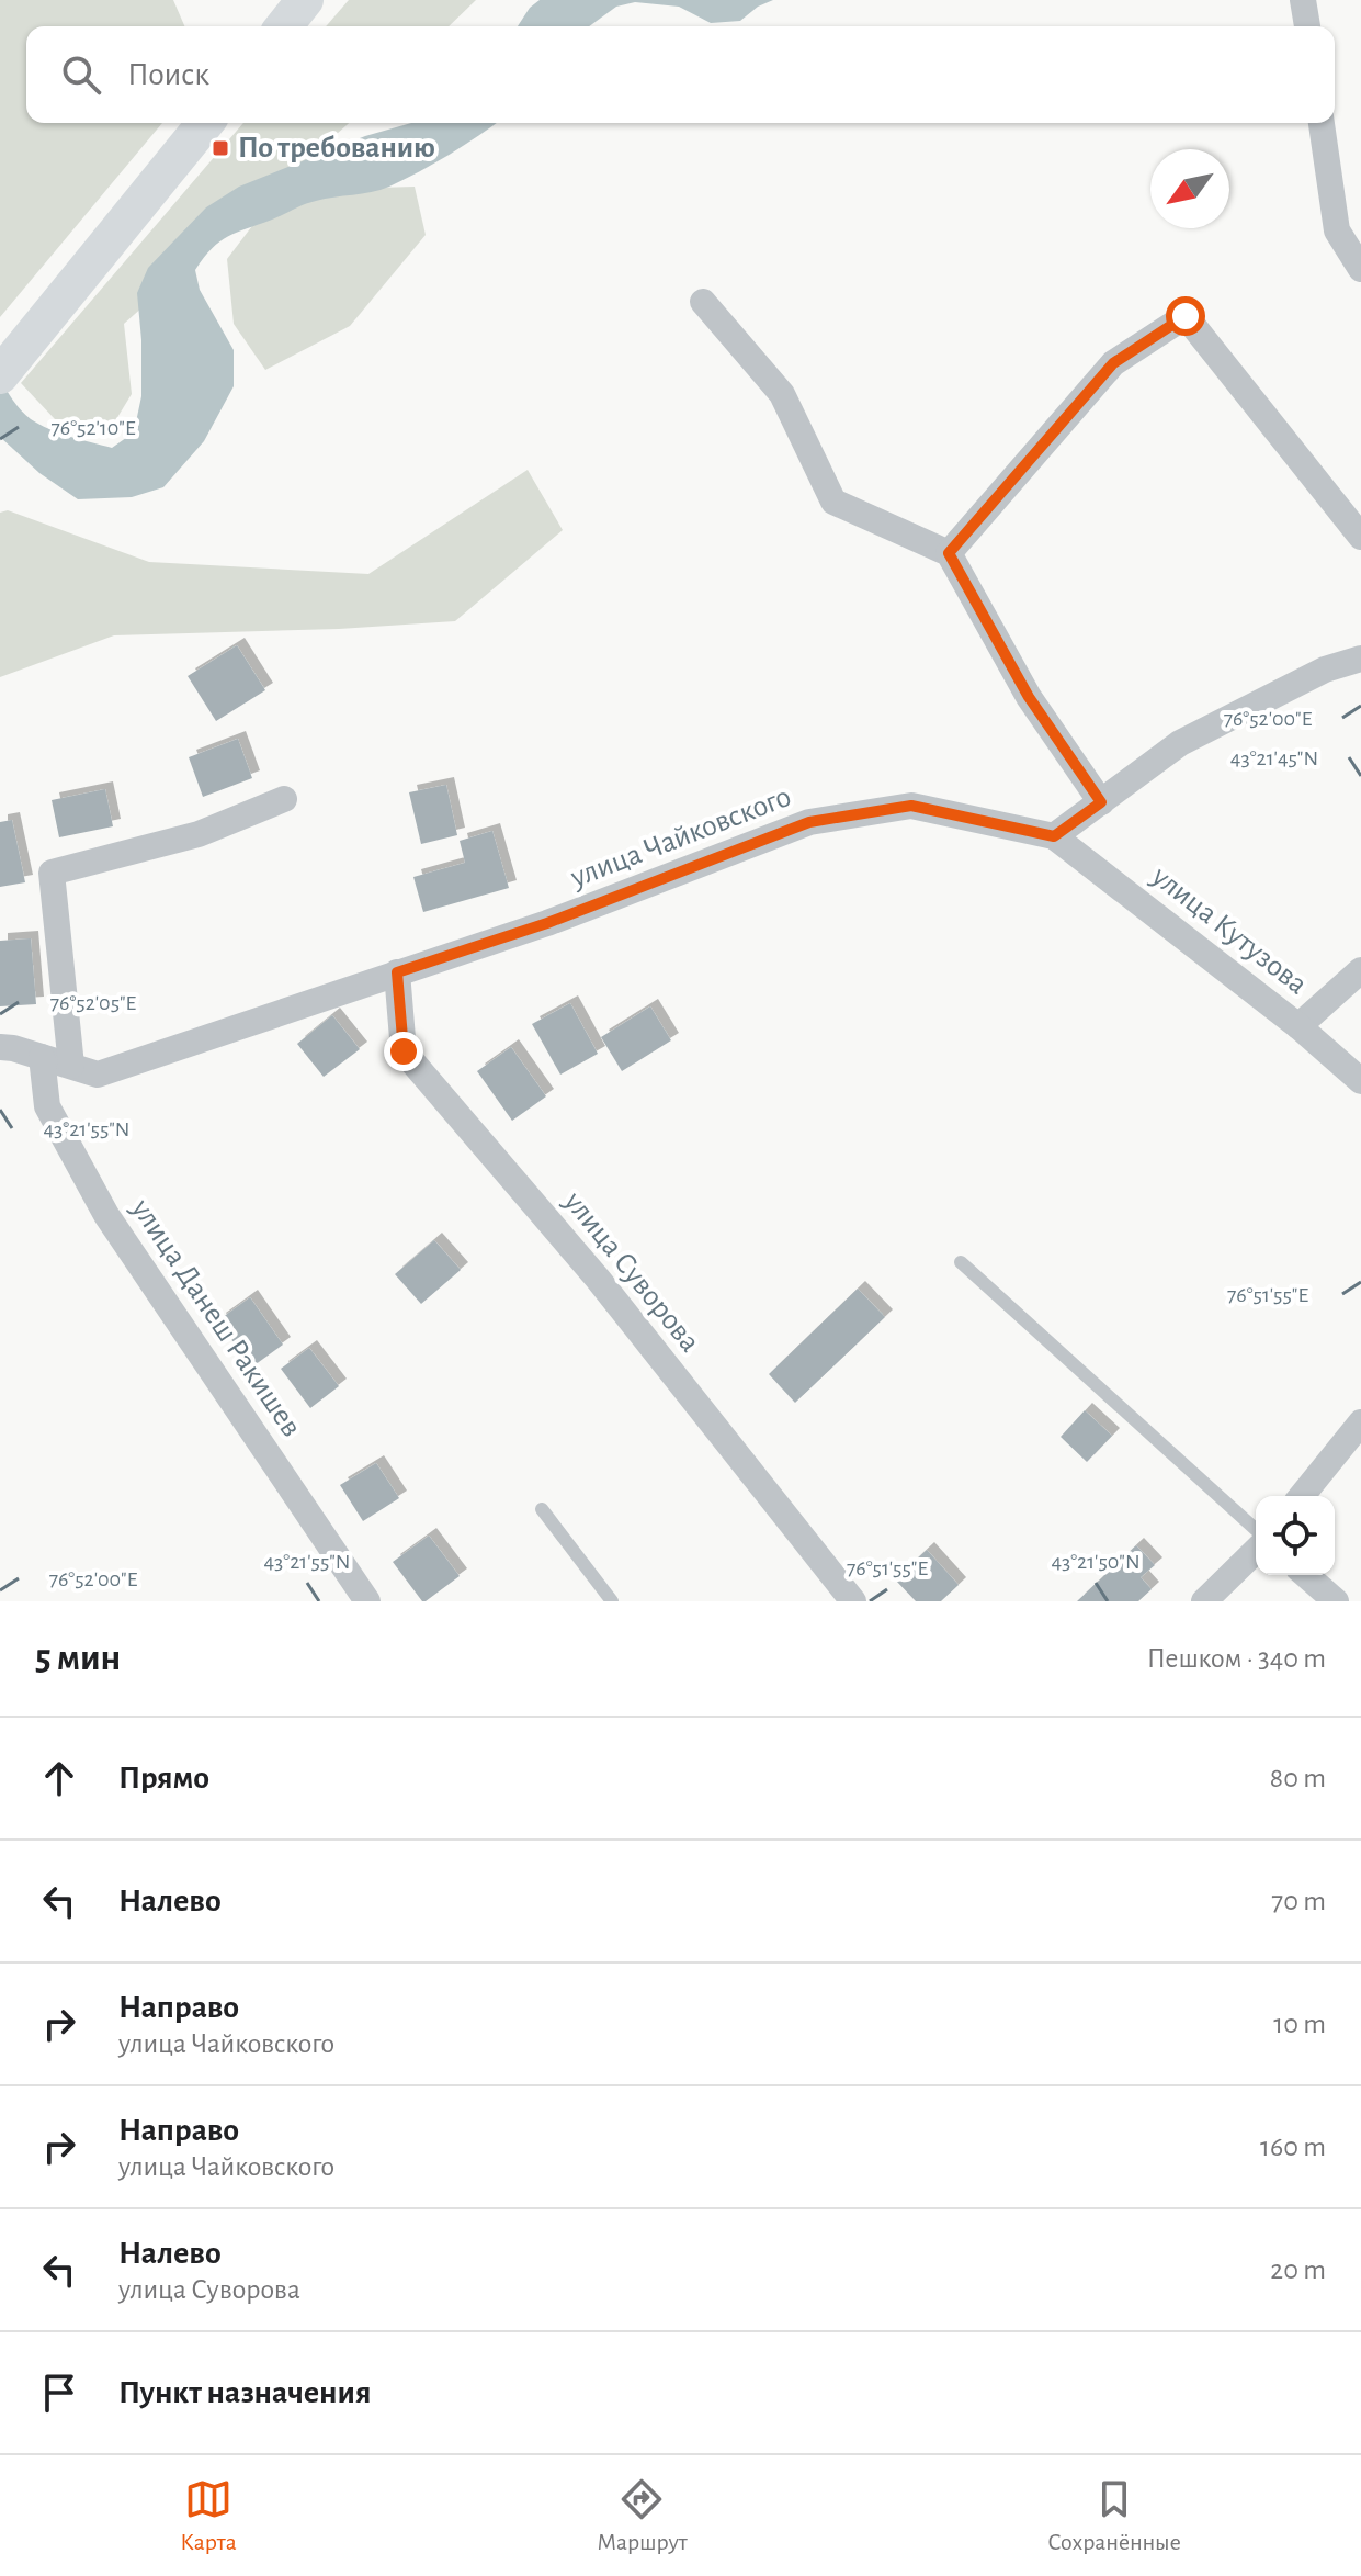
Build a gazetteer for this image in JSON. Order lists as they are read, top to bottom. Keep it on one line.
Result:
{"streets":{"street":["улица Чайковского","улица Кутузова","улица Суворова","улица Данеш Ракишев"]},"crossings":[["улица Чайковского","улица Кутузова"],["улица Чайковского","улица Суворова"],["улица Чайковского","улица Данеш Ракишев"]],"places":{"transit":["По требованию"]},"north":"bottom left","page":{"search":"Поиск","heading":["5 мин","Пешком · 340 m"],"list":[["Прямо","80 m"],["Налево","70 m"],["Направо","улица Чайковского","10 m"],["Направо","улица Чайковского","160 m"],["Налево","улица Суворова","20 m"],"Пункт назначения"],"nav":["Карта","Маршрут","Сохранённые"]},"coordinates":["76°52'10\"E","76°52'00\"E","43°21'45\"N","76°52'05\"E","43°21'55\"N","76°51'55\"E","43°21'50\"N"]}
